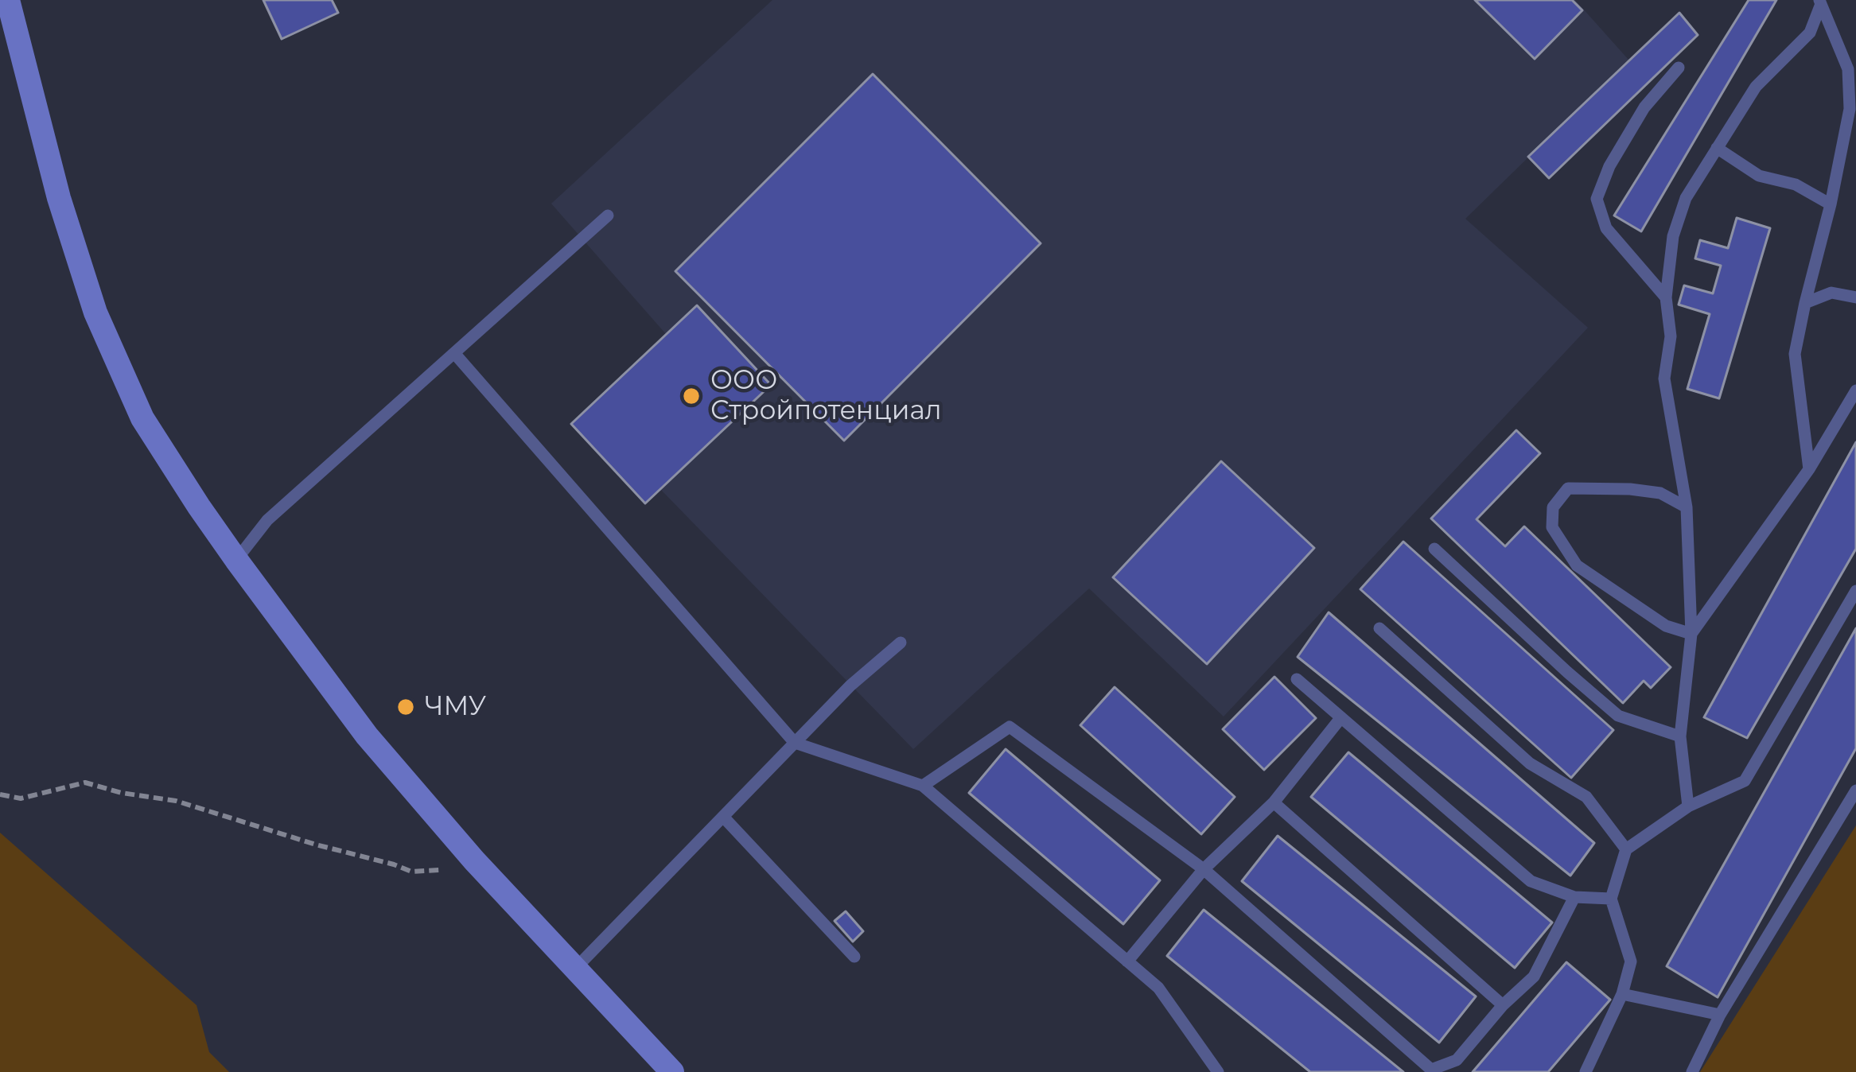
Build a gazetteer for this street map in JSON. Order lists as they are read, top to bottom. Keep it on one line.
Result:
{"places":["ООО Стройпотенциал","ЧМУ"]}
